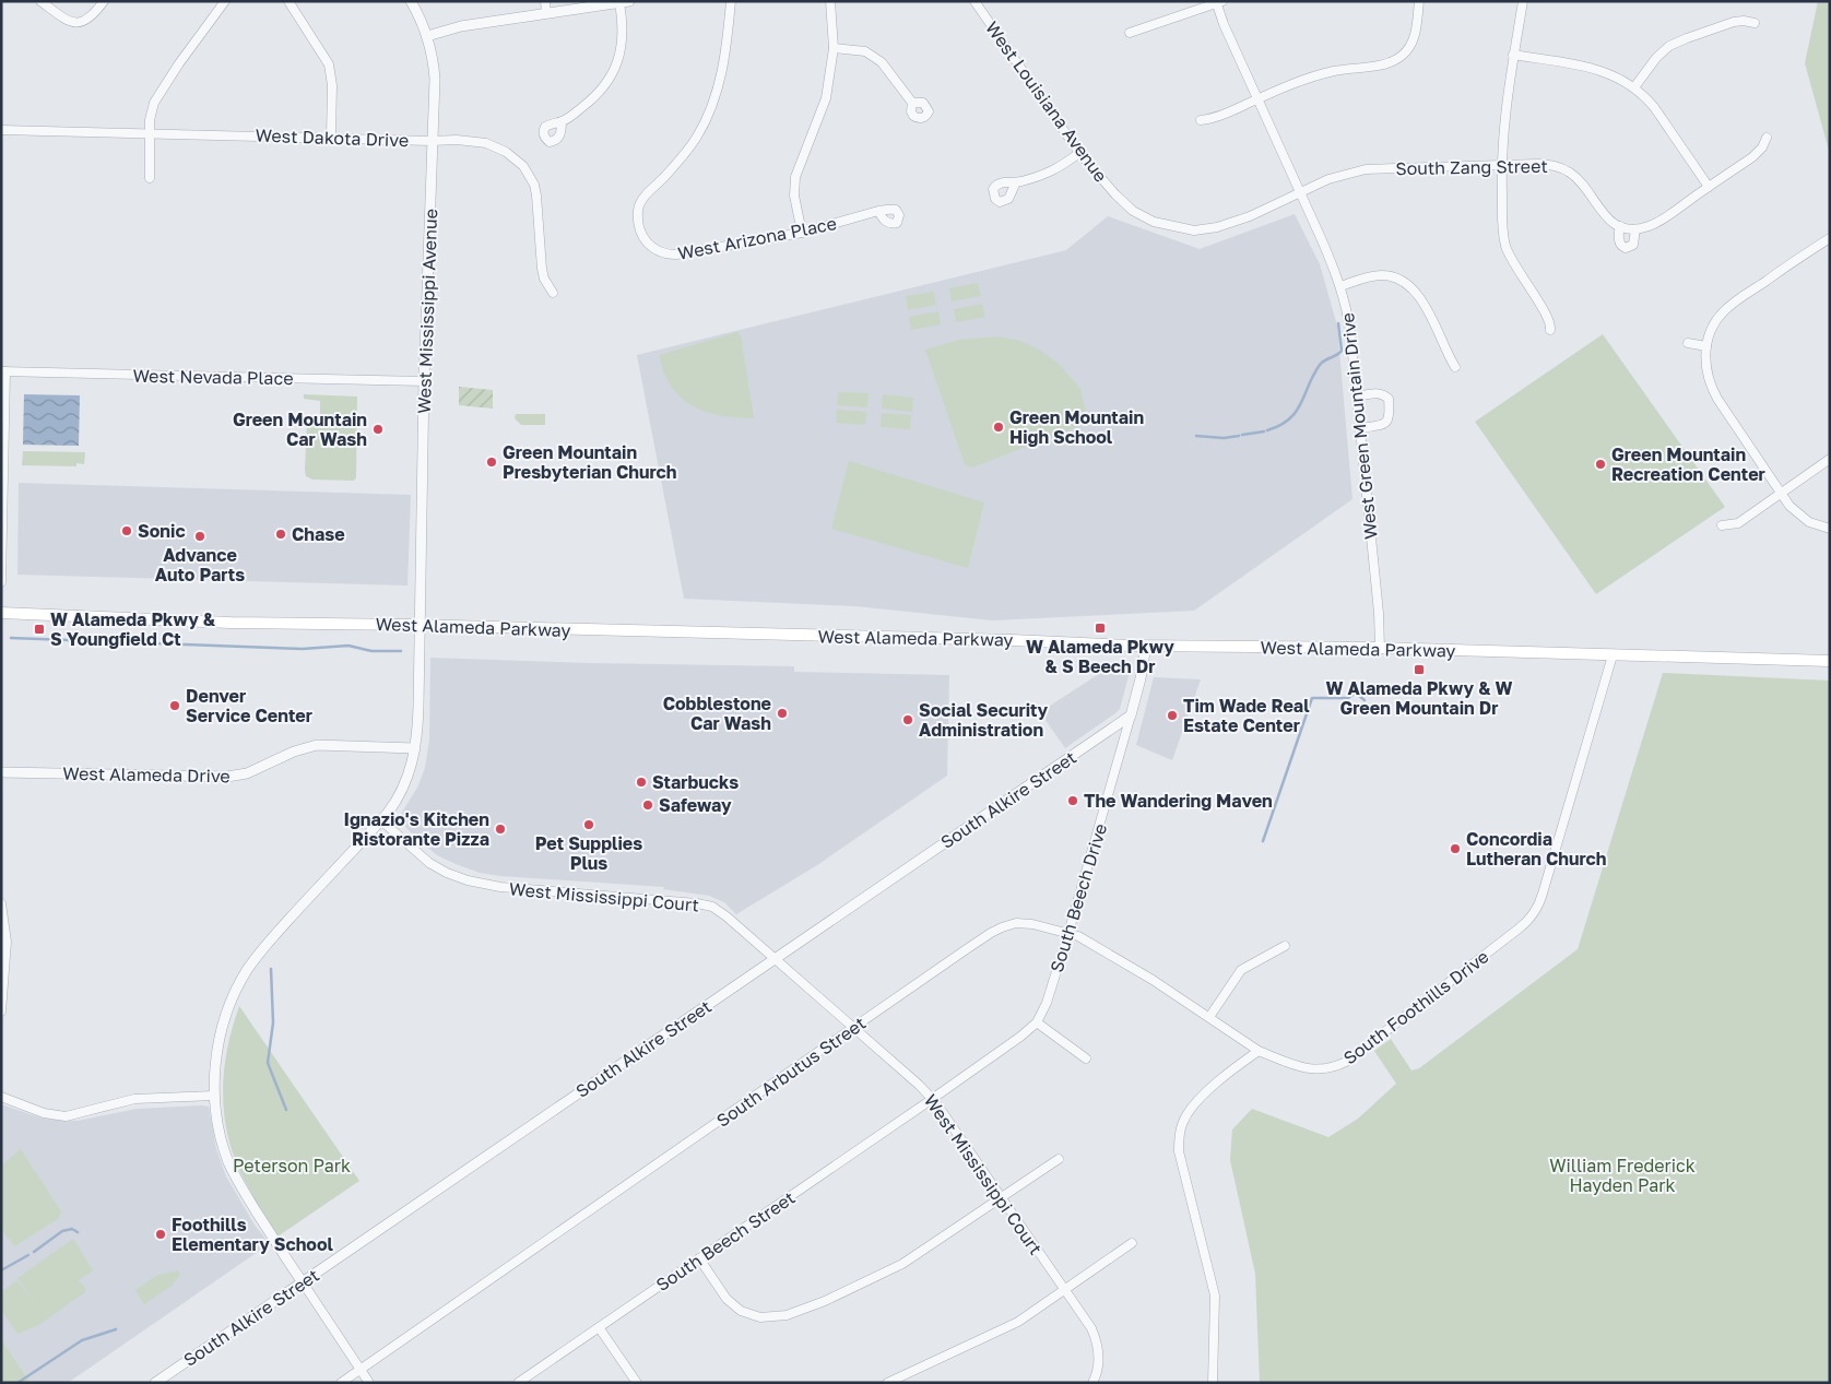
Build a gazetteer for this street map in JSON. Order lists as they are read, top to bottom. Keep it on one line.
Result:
{"streets":{"main road":["West Alameda Parkway"],"street":["West Louisiana Avenue","West Dakota Drive","South Zang Street","West Arizona Place","West Mississippi Avenue","West Nevada Place","West Green Mountain Drive","West Alameda Drive","South Alkire Street","West Mississippi Court","South Beech Drive","South Foothills Drive","South Arbutus Street","South Beech Street"]},"crossings":[["West Louisiana Avenue","South Zang Street"],["West Louisiana Avenue","West Green Mountain Drive"],["West Dakota Drive","West Mississippi Avenue"],["South Zang Street","West Green Mountain Drive"],["West Mississippi Avenue","West Nevada Place"],["West Mississippi Avenue","West Alameda Parkway"],["West Mississippi Avenue","West Alameda Drive"],["West Mississippi Avenue","South Alkire Street"],["West Mississippi Avenue","West Mississippi Court"],["West Green Mountain Drive","West Alameda Parkway"],["West Alameda Parkway","South Beech Drive"],["West Alameda Parkway","South Foothills Drive"],["South Alkire Street","West Mississippi Court"],["South Alkire Street","South Beech Drive"],["West Mississippi Court","South Beech Drive"],["West Mississippi Court","South Arbutus Street"],["West Mississippi Court","South Beech Street"],["South Beech Drive","South Arbutus Street"],["South Beech Drive","South Beech Street"],["South Foothills Drive","South Arbutus Street"]],"parks":["Peterson Park","William Frederick Hayden Park"],"places":{"other":["Green Mountain High School","Green Mountain Car Wash","Green Mountain Presbyterian Church","Green Mountain Recreation Center","Sonic","Chase","Advance Auto Parts","Denver Service Center","Cobblestone Car Wash","Tim Wade Real Estate Center","Social Security Administration","Starbucks","The Wandering Maven","Safeway","Pet Supplies Plus","Ignazio's Kitchen Ristorante Pizza","Concordia Lutheran Church","Foothills Elementary School"],"transit":["W Alameda Pkwy & S Beech Dr","W Alameda Pkwy & S Youngfield Ct","W Alameda Pkwy & W Green Mountain Dr"]}}
